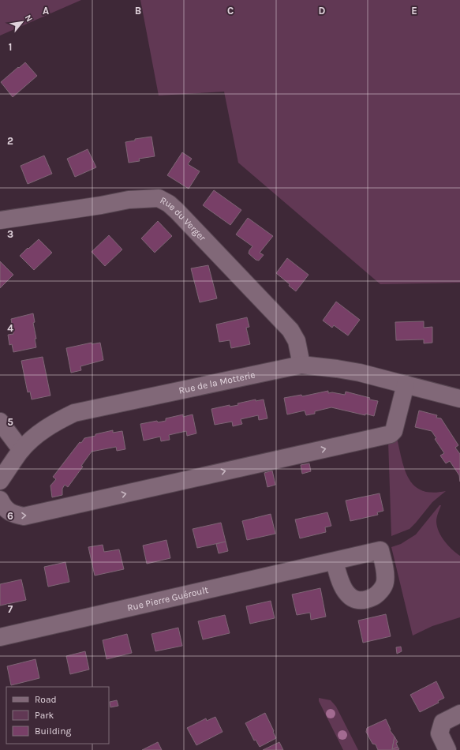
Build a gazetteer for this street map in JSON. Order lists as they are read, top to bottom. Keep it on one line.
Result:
{"streets":{"street":["Rue du Verger","Rue de la Motterie","Rue Pierre Guéroult"]},"crossings":[["Rue du Verger","Rue de la Motterie"]],"legend":["Road","Park","Building"],"north":"top right","grid":{"columns":["A","B","C","D","E"],"rows":["1","2","3","4","5","6","7"]}}
